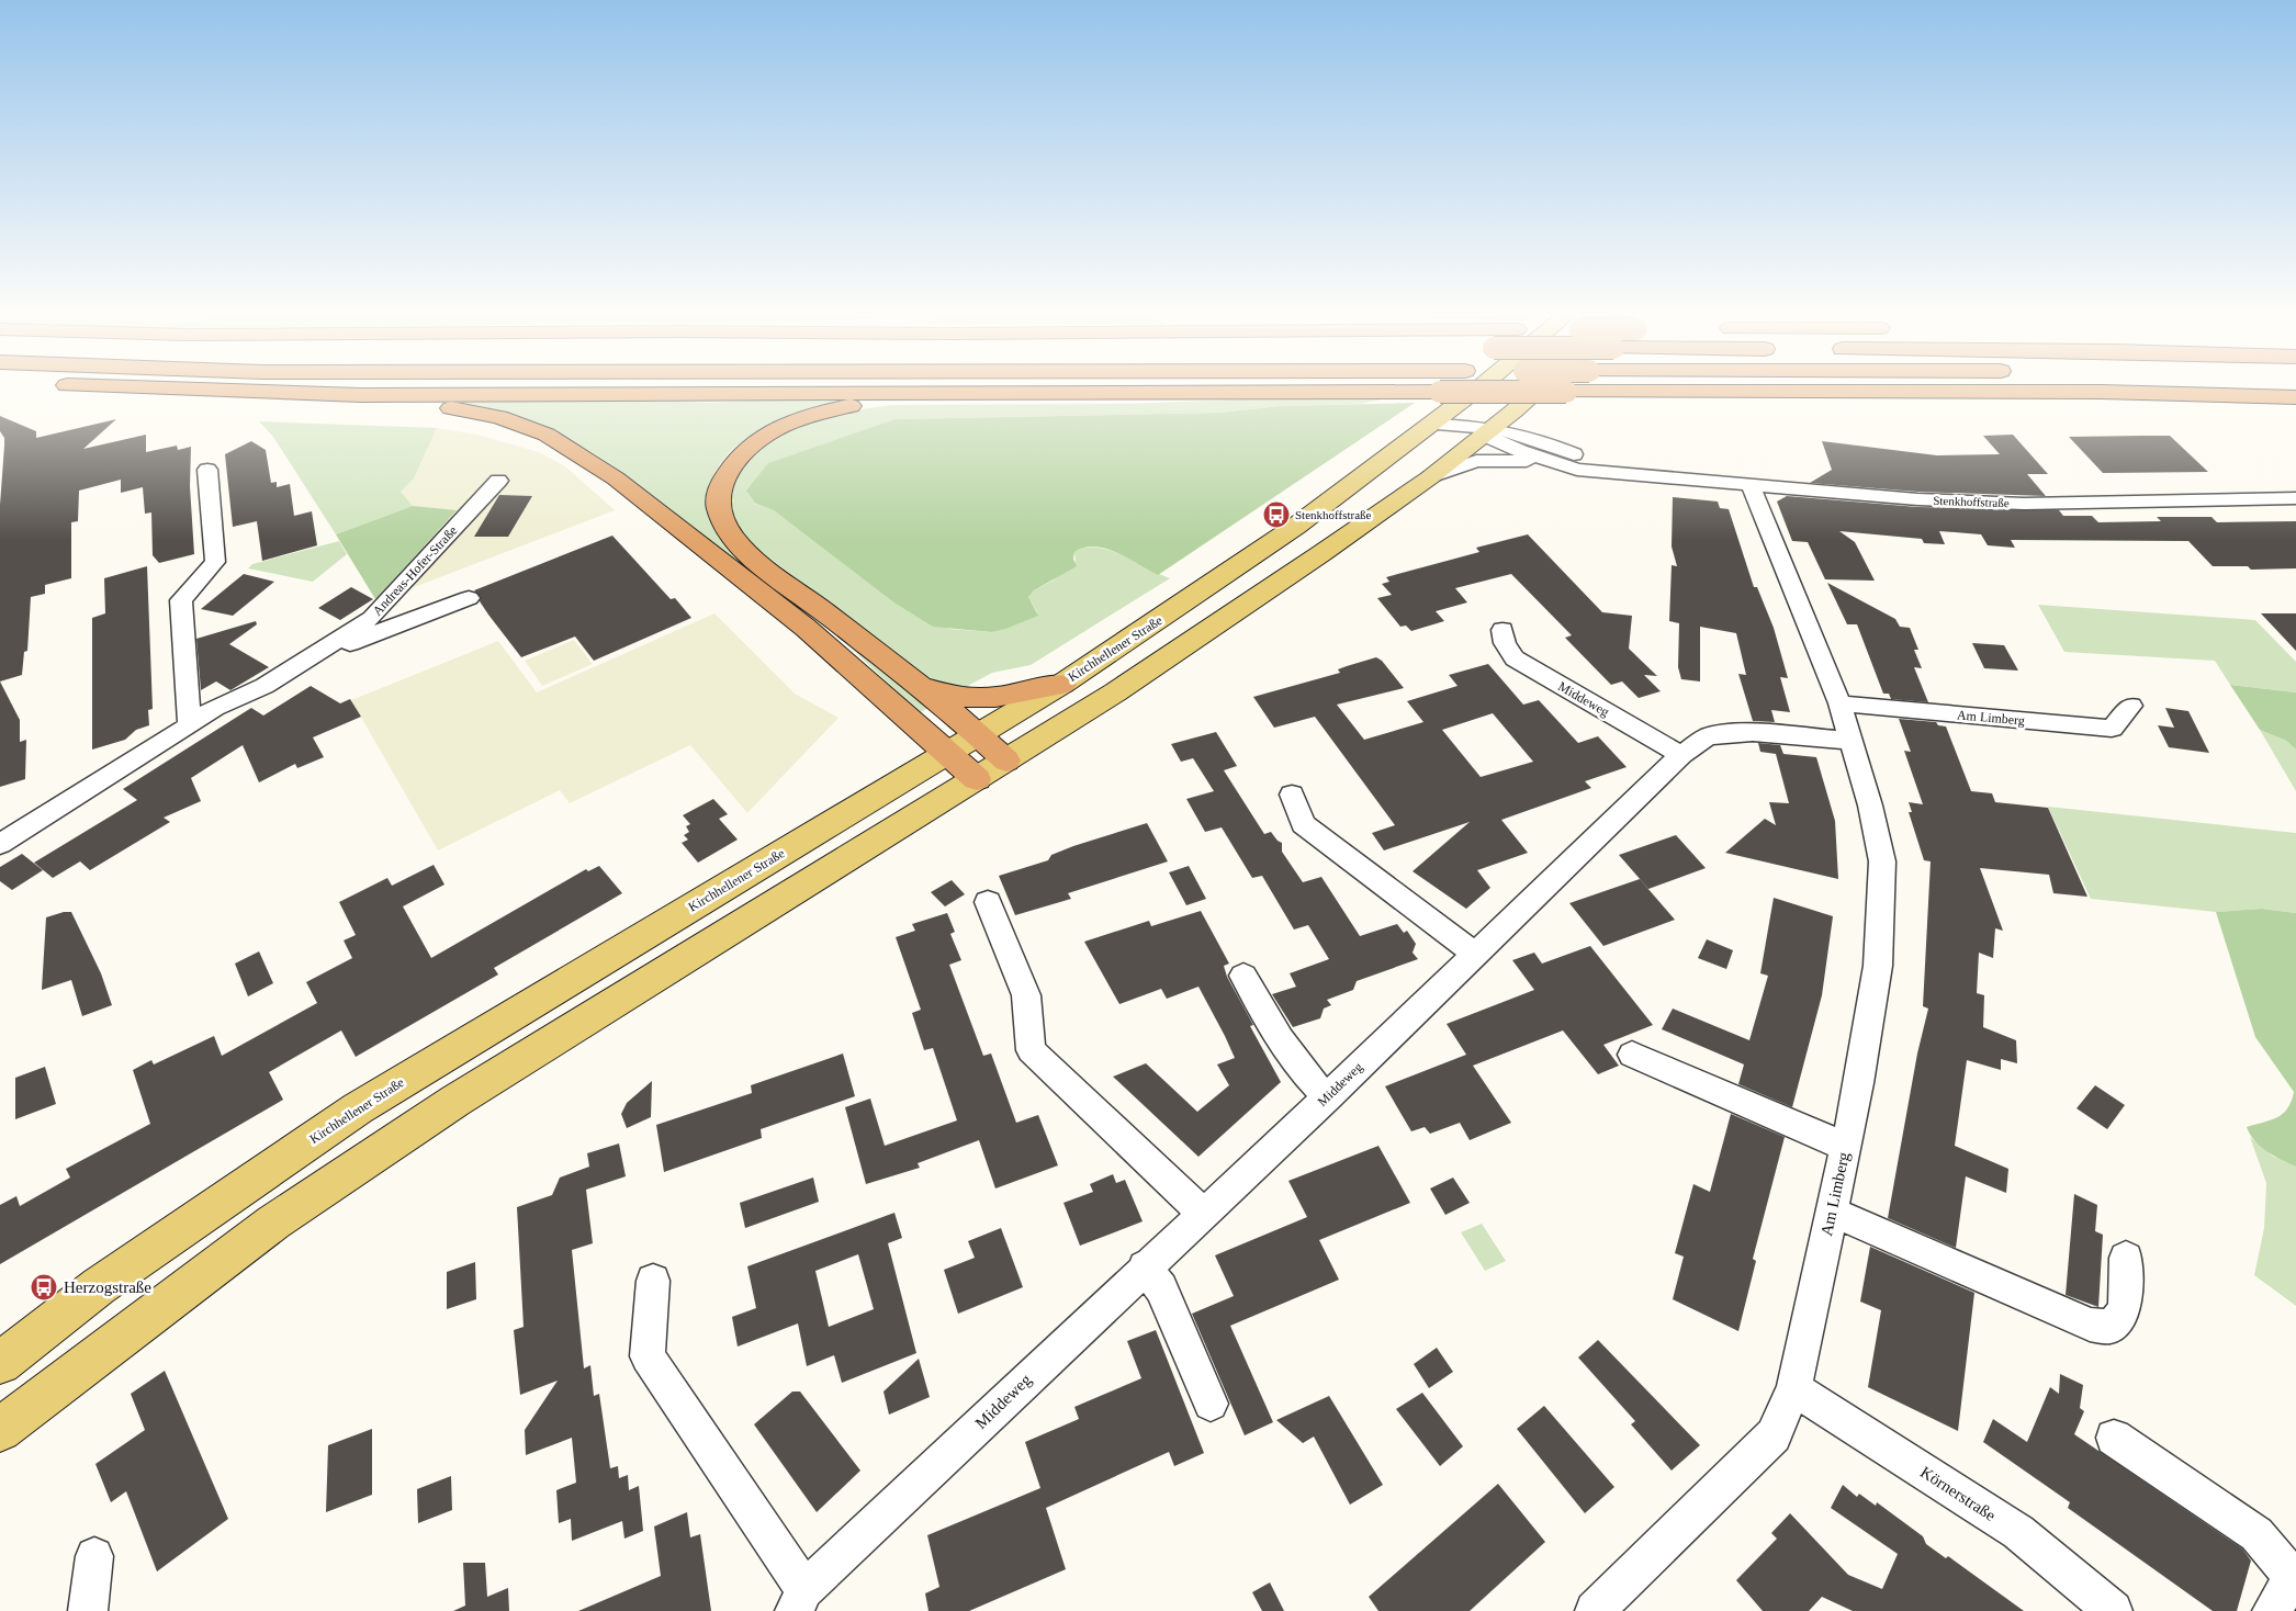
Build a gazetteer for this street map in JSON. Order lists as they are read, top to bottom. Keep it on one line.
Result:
{"streets":{"main road":["Kirchhellener Straße"],"street":["Stenkhoffstraße","Andreas-Hofer-Straße","Middeweg","Am Limberg","Körnerstraße"]},"crossings":[["Stenkhoffstraße","Kirchhellener Straße"],["Stenkhoffstraße","Am Limberg"],["Middeweg","Am Limberg"],["Am Limberg","Körnerstraße"]],"places":{"bus stop":["Stenkhoffstraße","Herzogstraße"]}}
